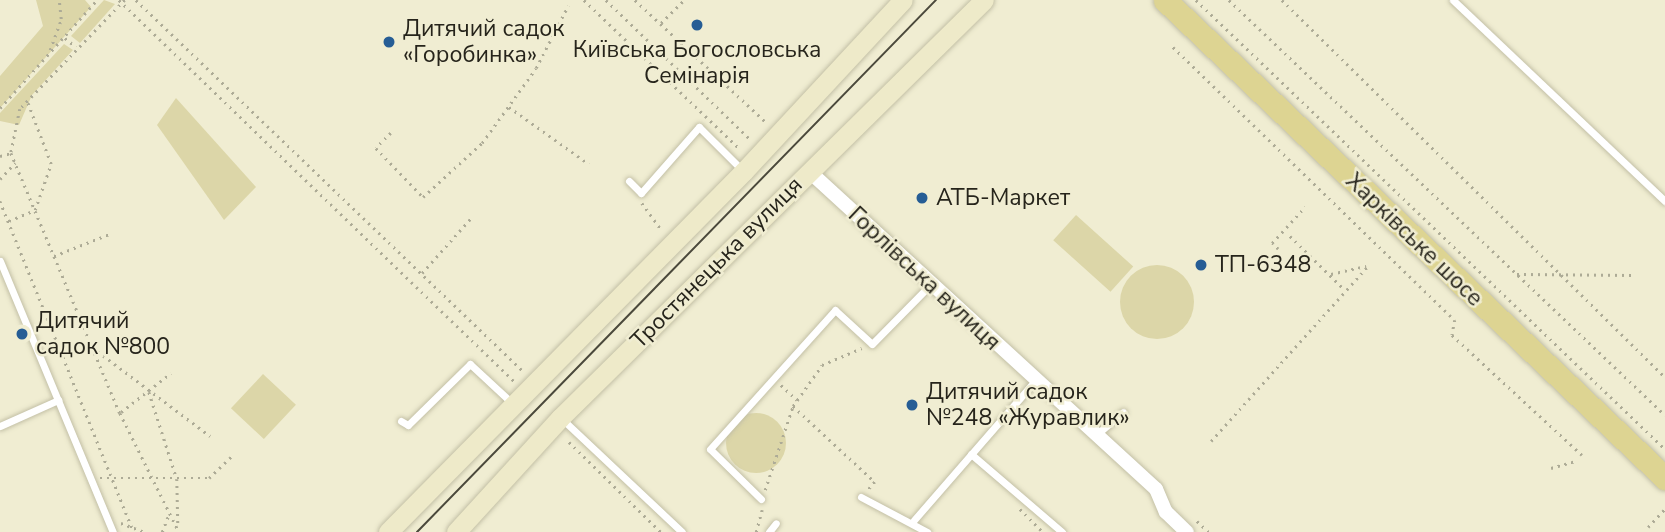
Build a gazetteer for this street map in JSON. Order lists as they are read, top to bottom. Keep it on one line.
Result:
{"streets":{"main road":["Харківське шосе","Тростянецька вулиця"],"street":["Горлівська вулиця"]},"crossings":[["Тростянецька вулиця","Горлівська вулиця"]],"places":["Київська Богословська Семінарія","Дитячий садок «Горобинка»","АТБ-Маркет","ТП-6348","Дитячий садок №800","Дитячий садок №248 «Журавлик»"]}
